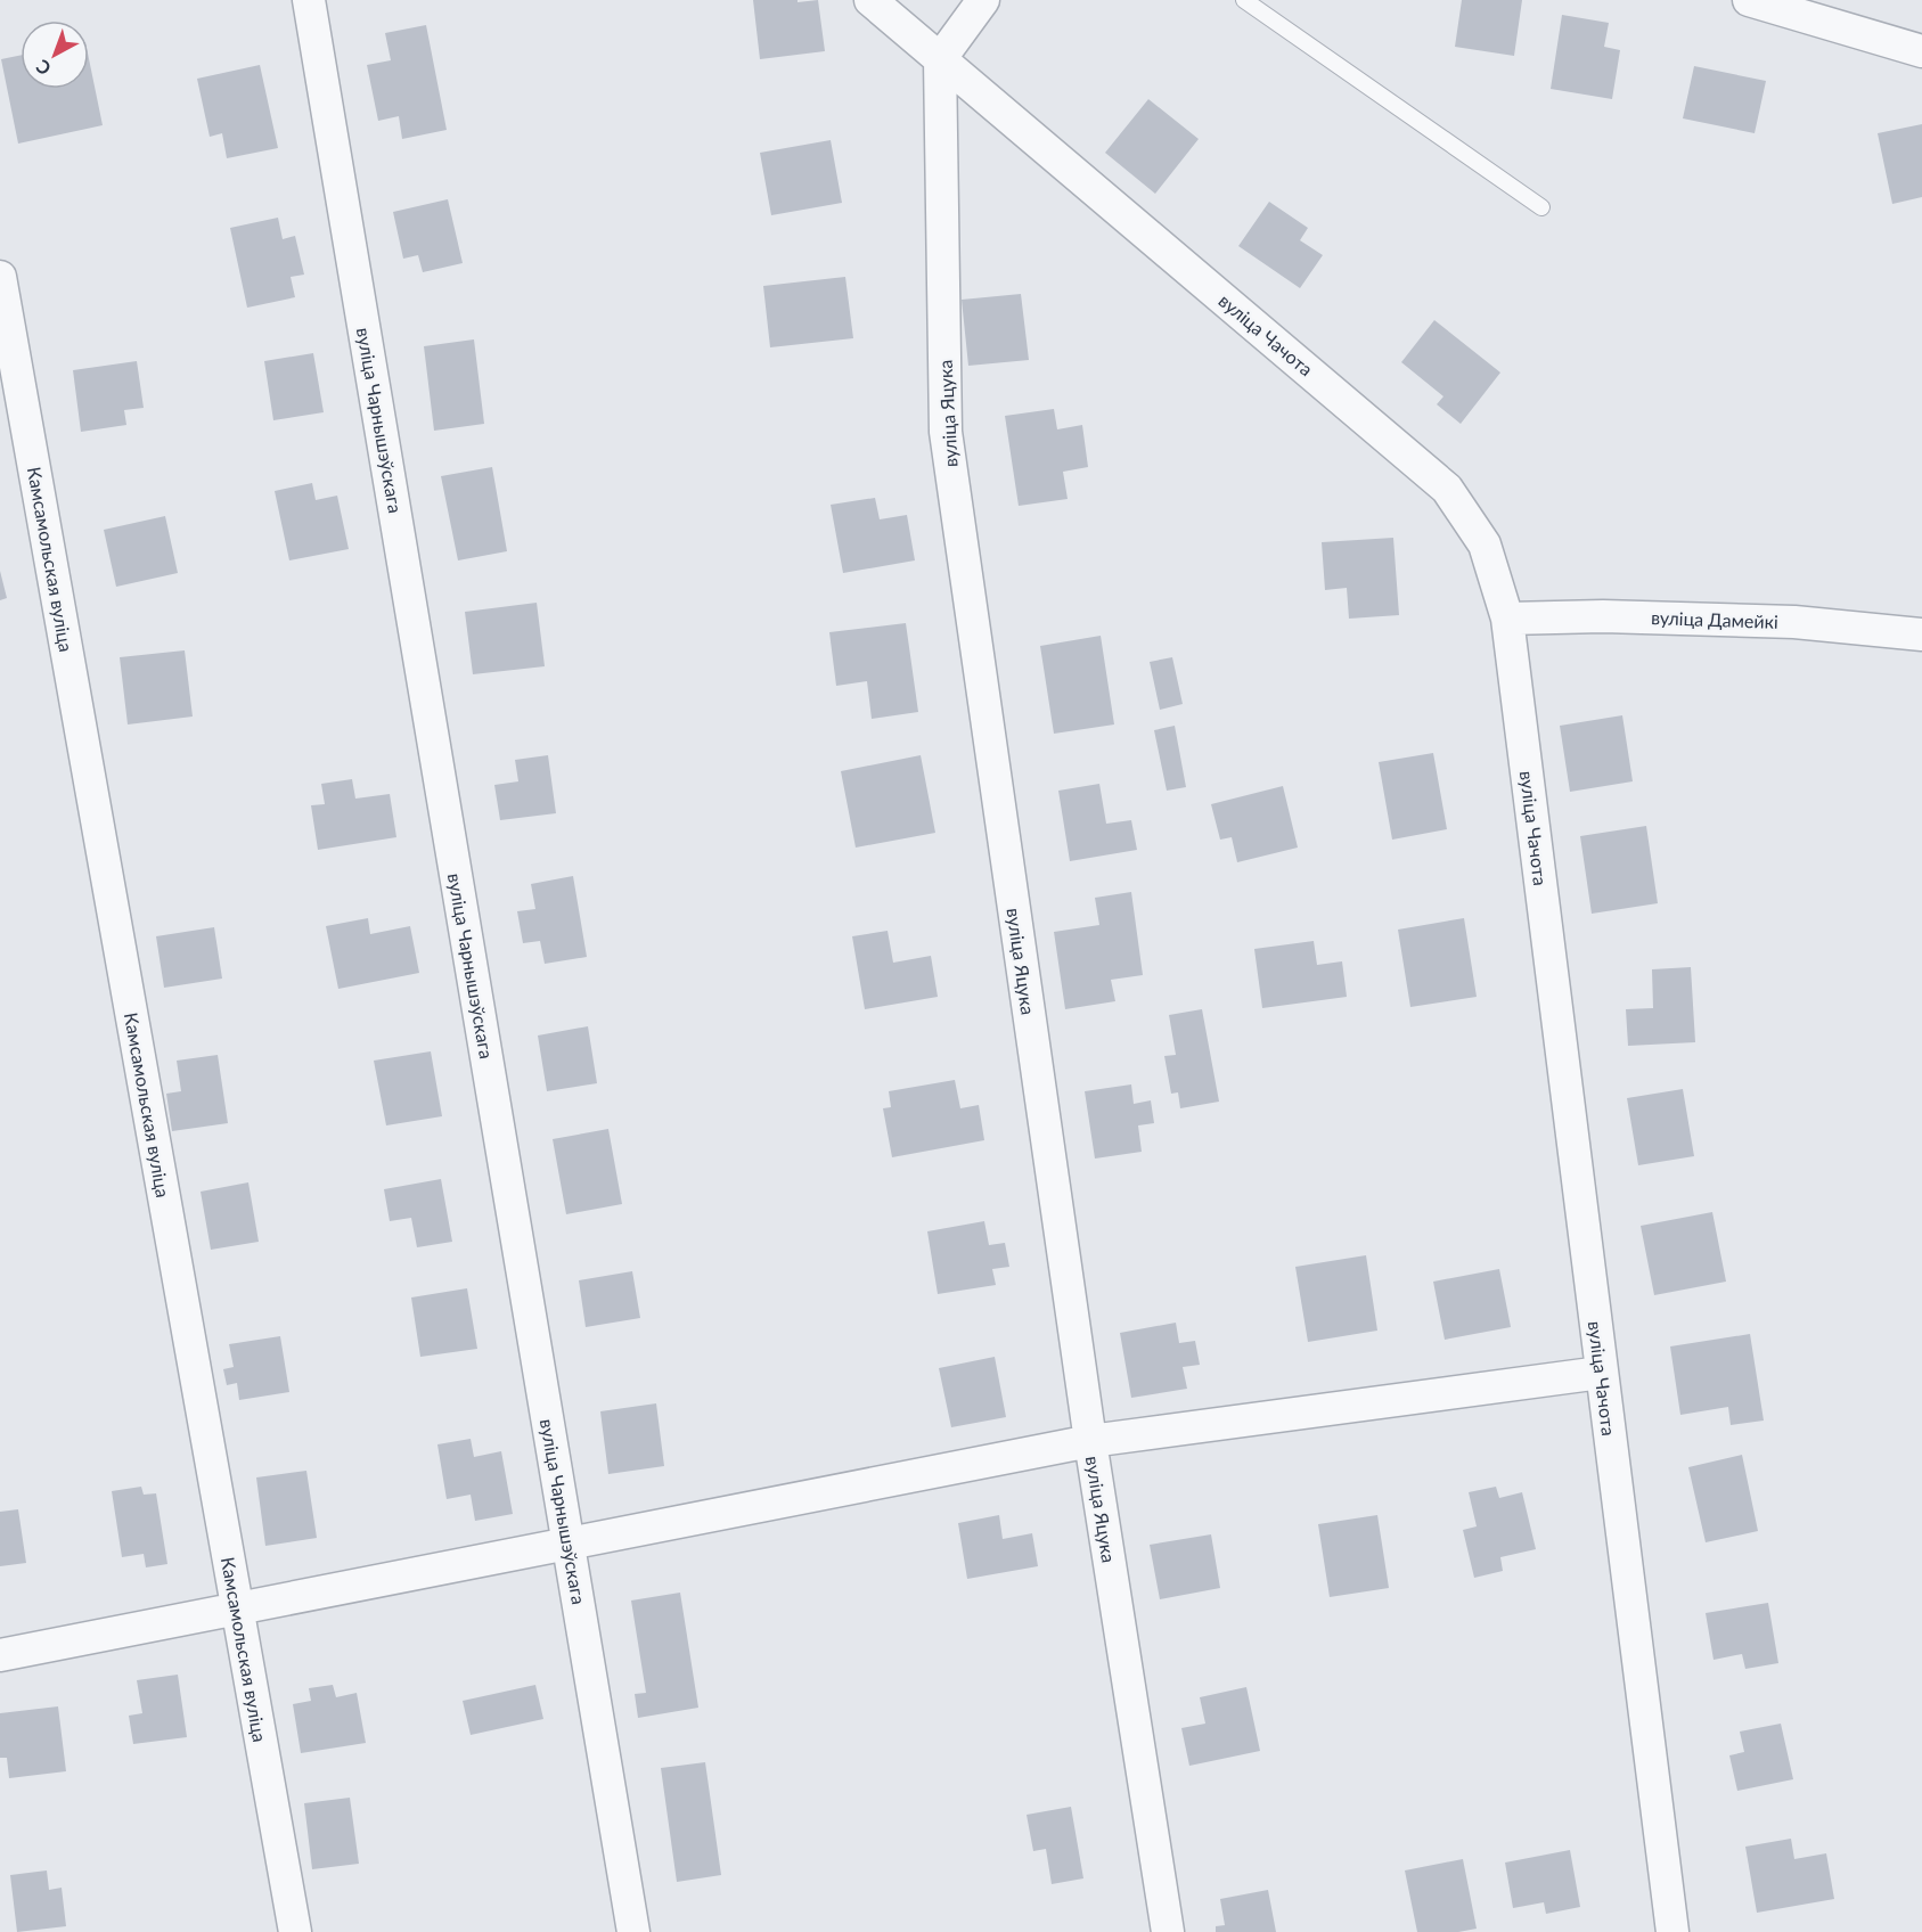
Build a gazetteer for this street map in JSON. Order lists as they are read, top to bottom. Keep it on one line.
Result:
{"streets":{"street":["вуліца Чачота","вуліца Яцука","вуліца Чарнышэўскага","Камсамольская вуліца","вуліца Дамейкі"]},"crossings":[["вуліца Чачота","вуліца Яцука"],["вуліца Чачота","вуліца Дамейкі"]],"north":"bottom left"}
